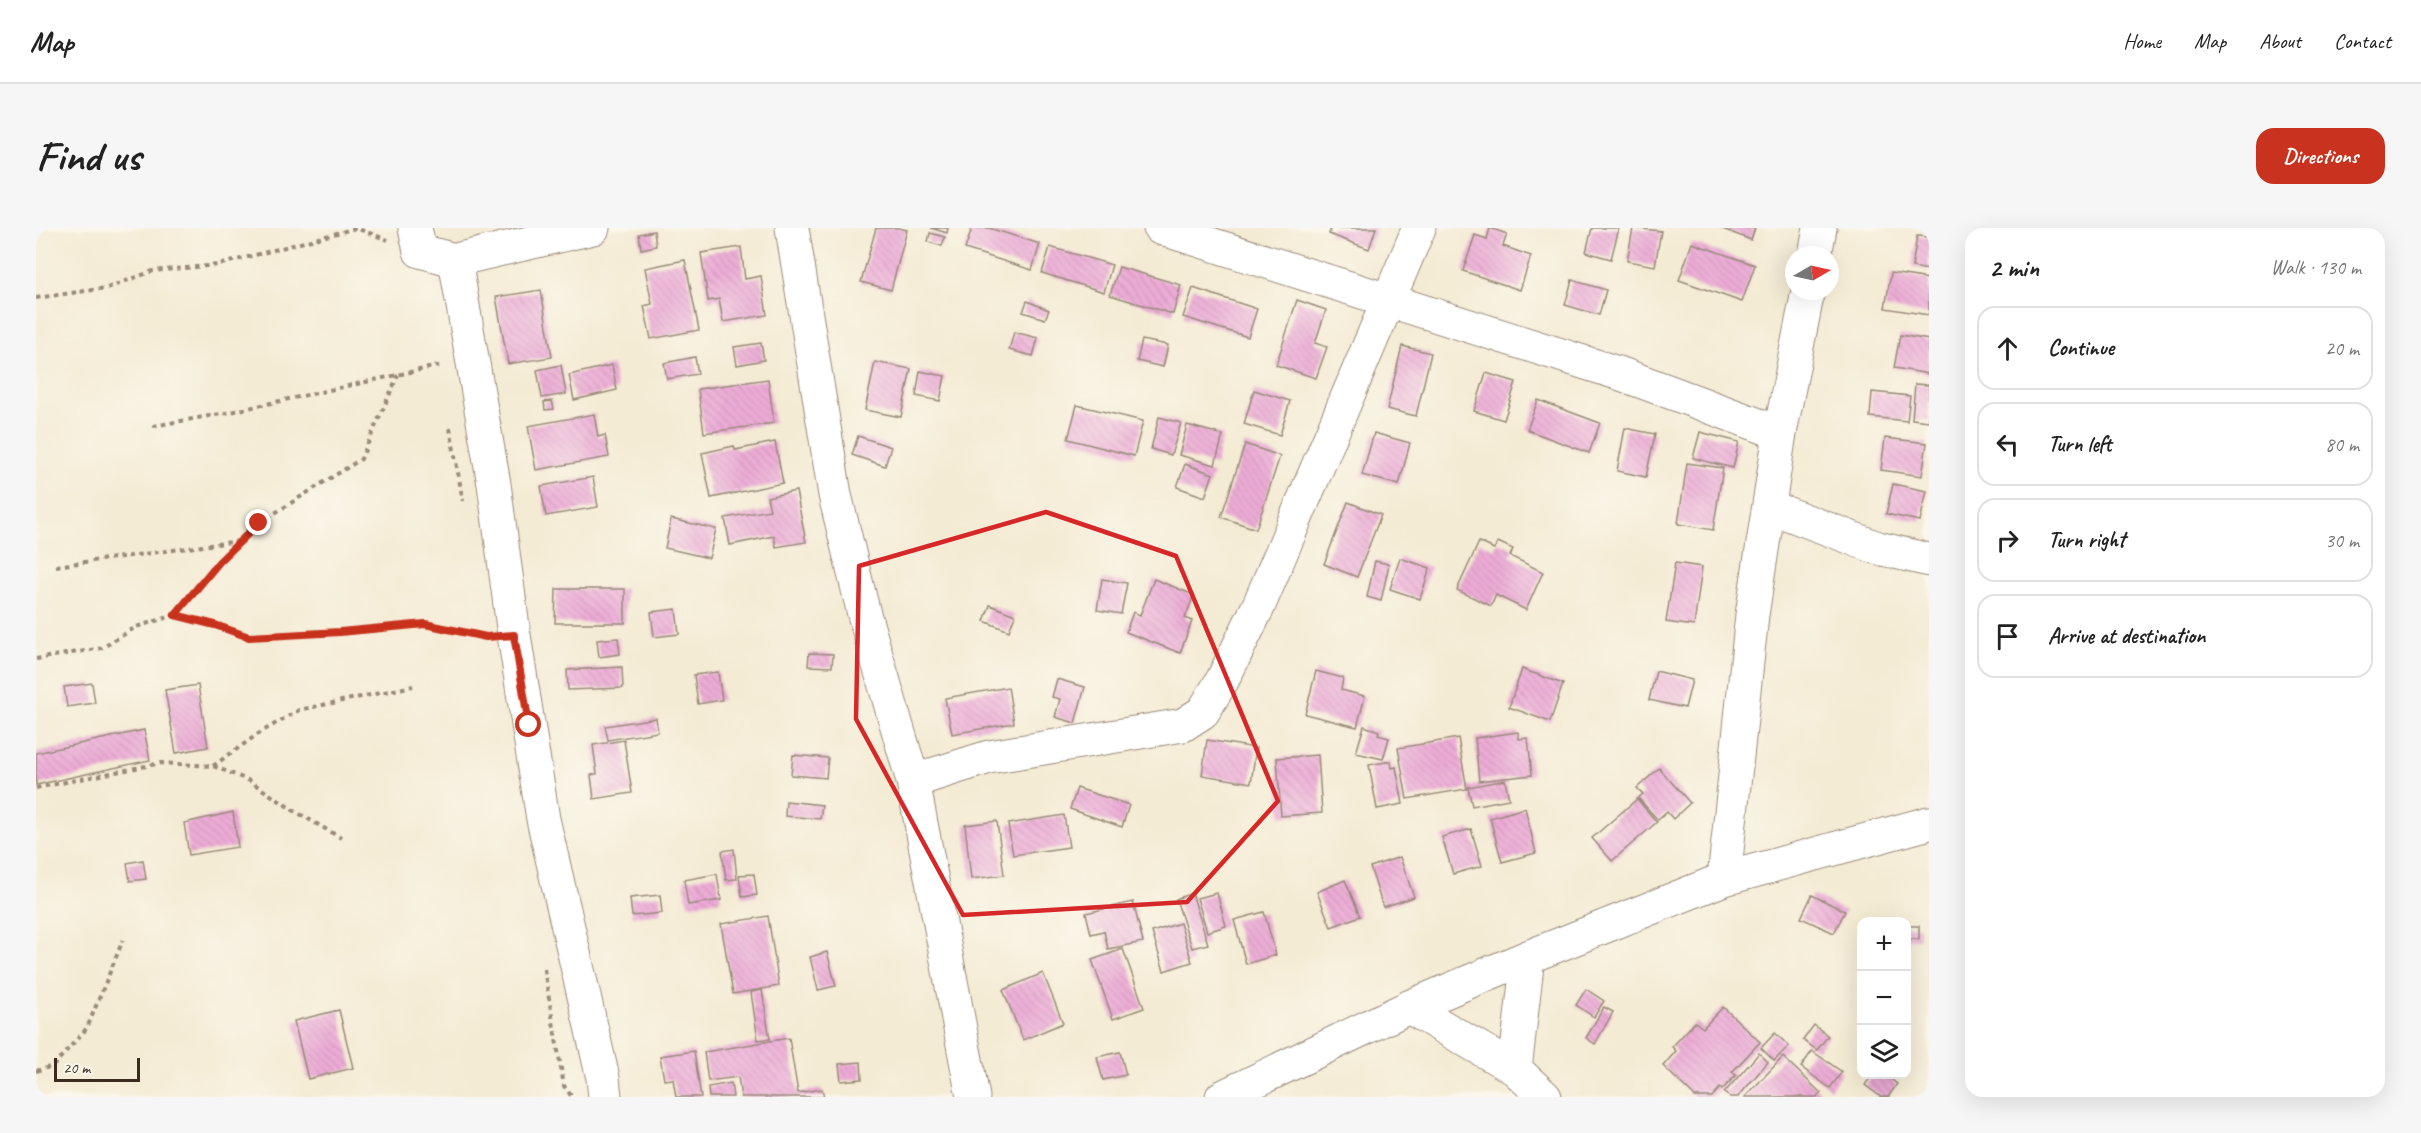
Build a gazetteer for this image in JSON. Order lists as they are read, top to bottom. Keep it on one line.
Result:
{"scale_bar":"20 m","north":"right","page":{"header":"Map","nav":["Home","Map","About","Contact"],"buttons":"Directions","title":"Find us","heading":["2 min","Walk · 130 m"],"list":[["Continue","20 m"],["Turn left","80 m"],["Turn right","30 m"],"Arrive at destination"],"map_buttons":["+","−"],"scale":"20 m"}}
